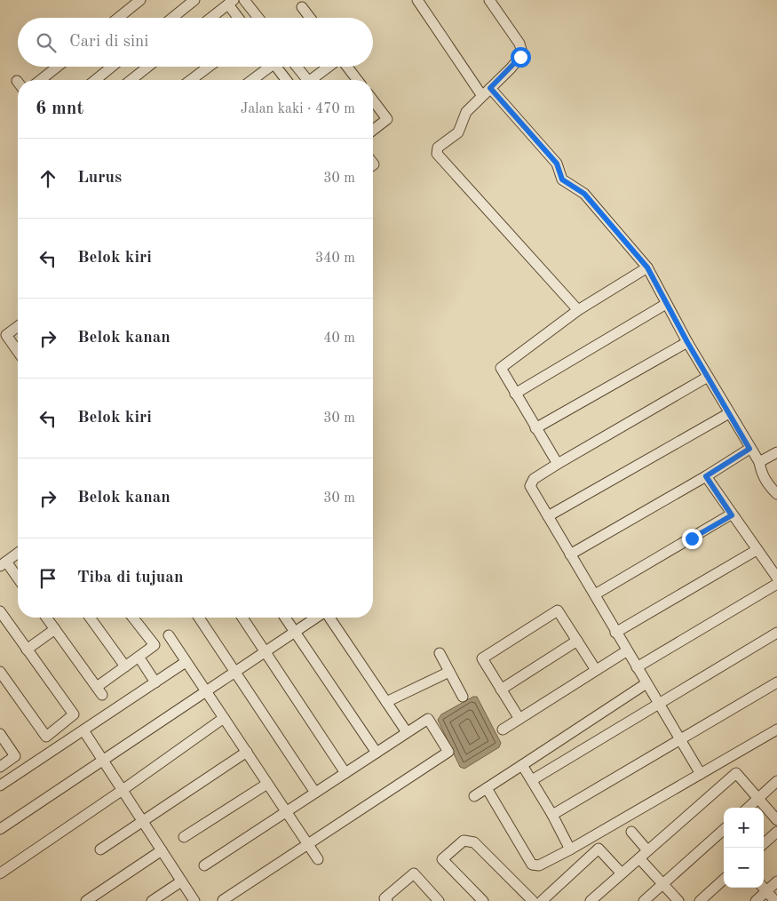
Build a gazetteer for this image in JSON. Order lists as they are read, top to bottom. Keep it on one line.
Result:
{"page":{"search":"Cari di sini","heading":["6 mnt","Jalan kaki · 470 m"],"list":[["Lurus","30 m"],["Belok kiri","340 m"],["Belok kanan","40 m"],["Belok kiri","30 m"],["Belok kanan","30 m"],"Tiba di tujuan"],"map_buttons":["+","−"]}}
